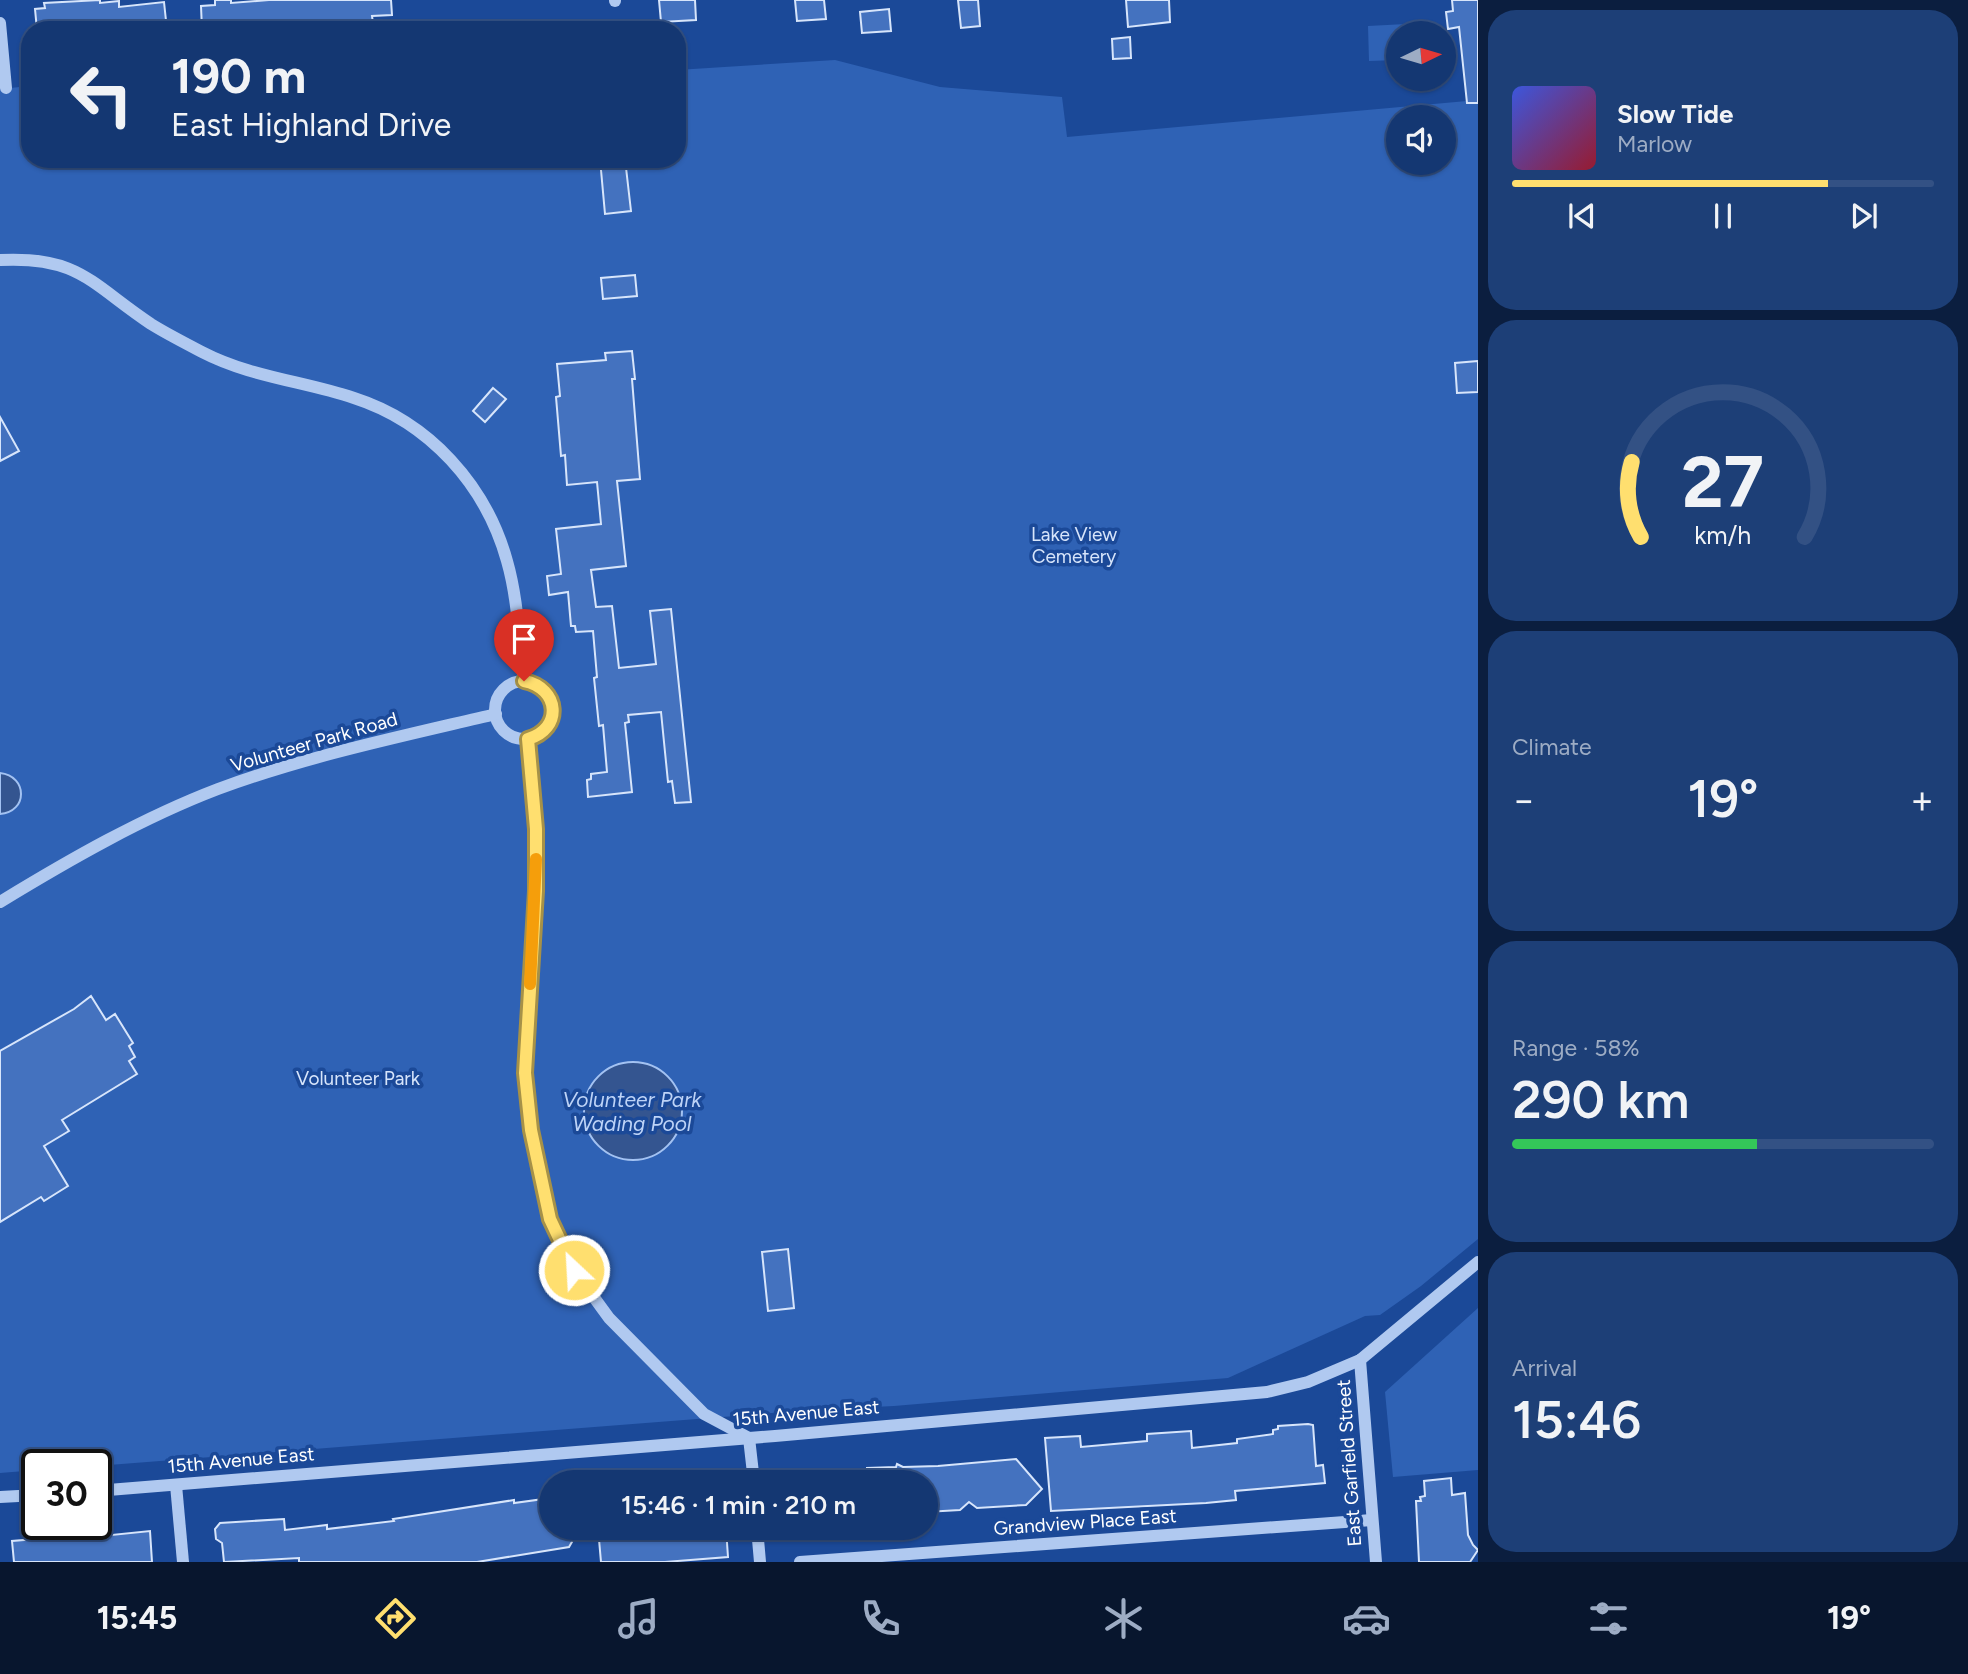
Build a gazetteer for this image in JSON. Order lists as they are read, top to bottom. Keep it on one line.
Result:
{"streets":{"street":["Volunteer Park Road","15th Avenue East","East Garfield Street","Grandview Place East"]},"crossings":[["15th Avenue East","East Garfield Street"],["East Garfield Street","Grandview Place East"]],"water":["Volunteer Park Wading Pool"],"parks":["Lake View Cemetery","Volunteer Park"],"north":"right","page":{"turn":["190 m","East Highland Drive"],"song":["Slow Tide","Marlow"],"tile":["Climate",["Range · 58%","290 km"],["Arrival","15:46"]],"heat":["−","19°","+"],"limit":"30","trip":"15:46 · 1 min · 210 m","tabs":["15:45","19°"],"gauge":["27","km/h"]}}
